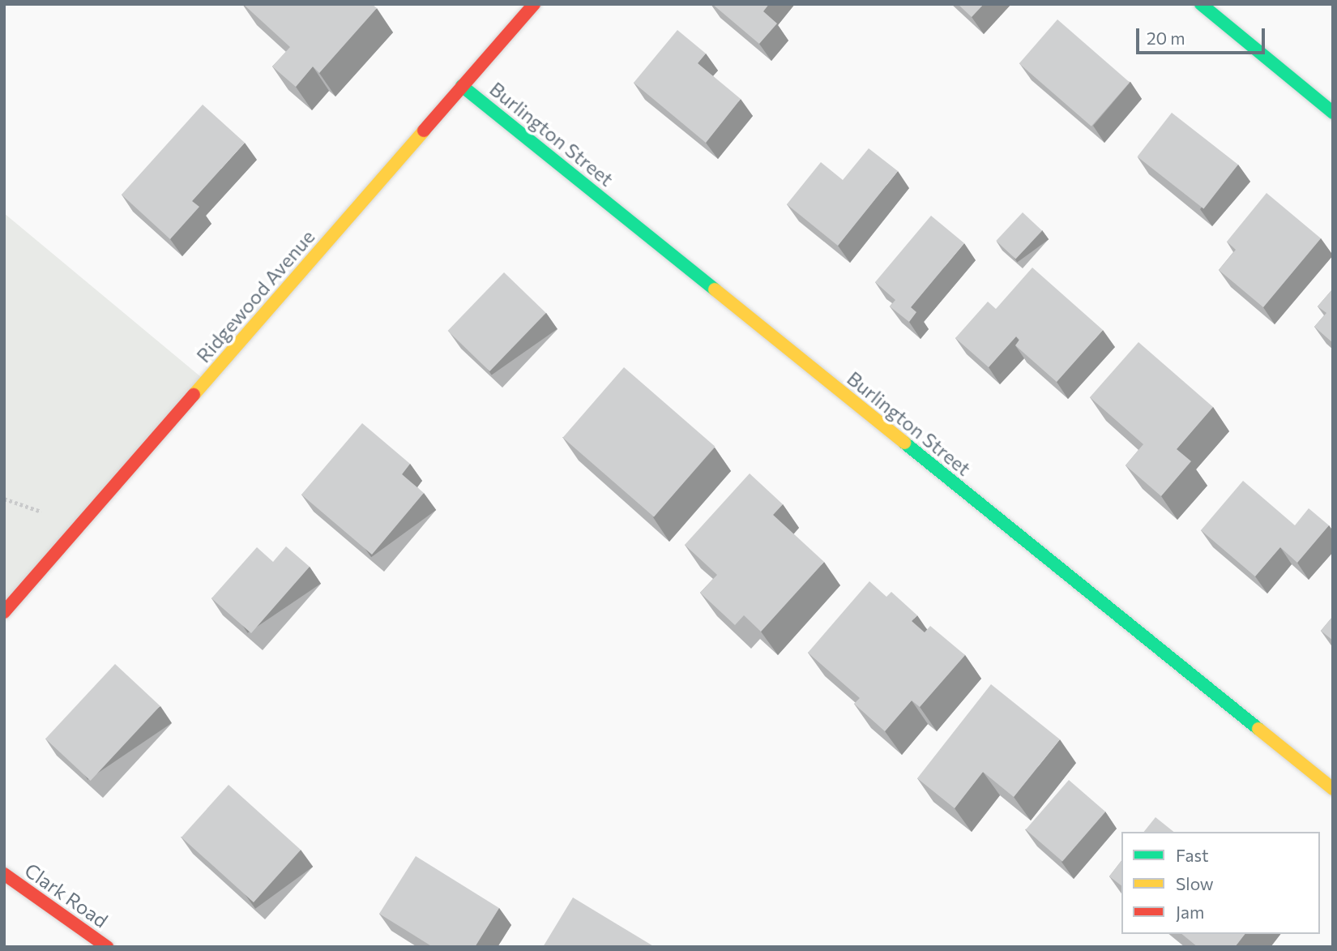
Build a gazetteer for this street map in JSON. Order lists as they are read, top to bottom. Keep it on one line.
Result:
{"streets":{"street":["Burlington Street","Ridgewood Avenue","Clark Road"]},"crossings":[["Burlington Street","Ridgewood Avenue"]],"legend":["Fast","Slow","Jam"],"scale_bar":"20 m"}
